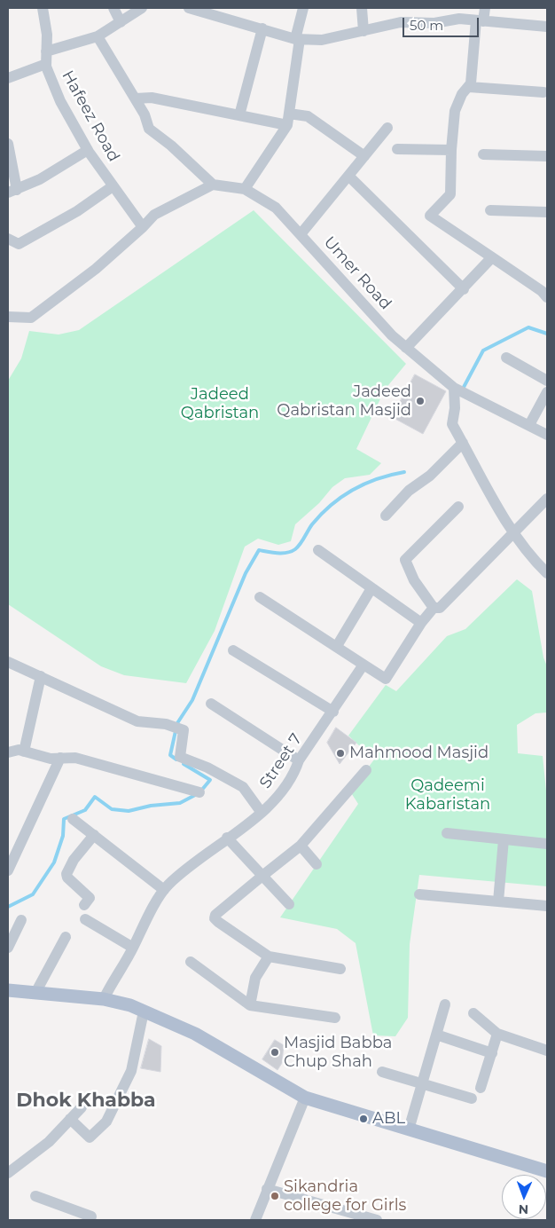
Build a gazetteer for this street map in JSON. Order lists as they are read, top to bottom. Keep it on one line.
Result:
{"streets":{"street":["Hafeez Road","Umer Road","Street 7"]},"districts":["Dhok Khabba"],"parks":["Jadeed Qabristan","Qadeemi Kabaristan"],"places":["Jadeed Qabristan Masjid","Mahmood Masjid","Masjid Babba Chup Shah","ABL","Sikandria college for Girls"],"scale_bar":"50 m","north":"bottom"}
